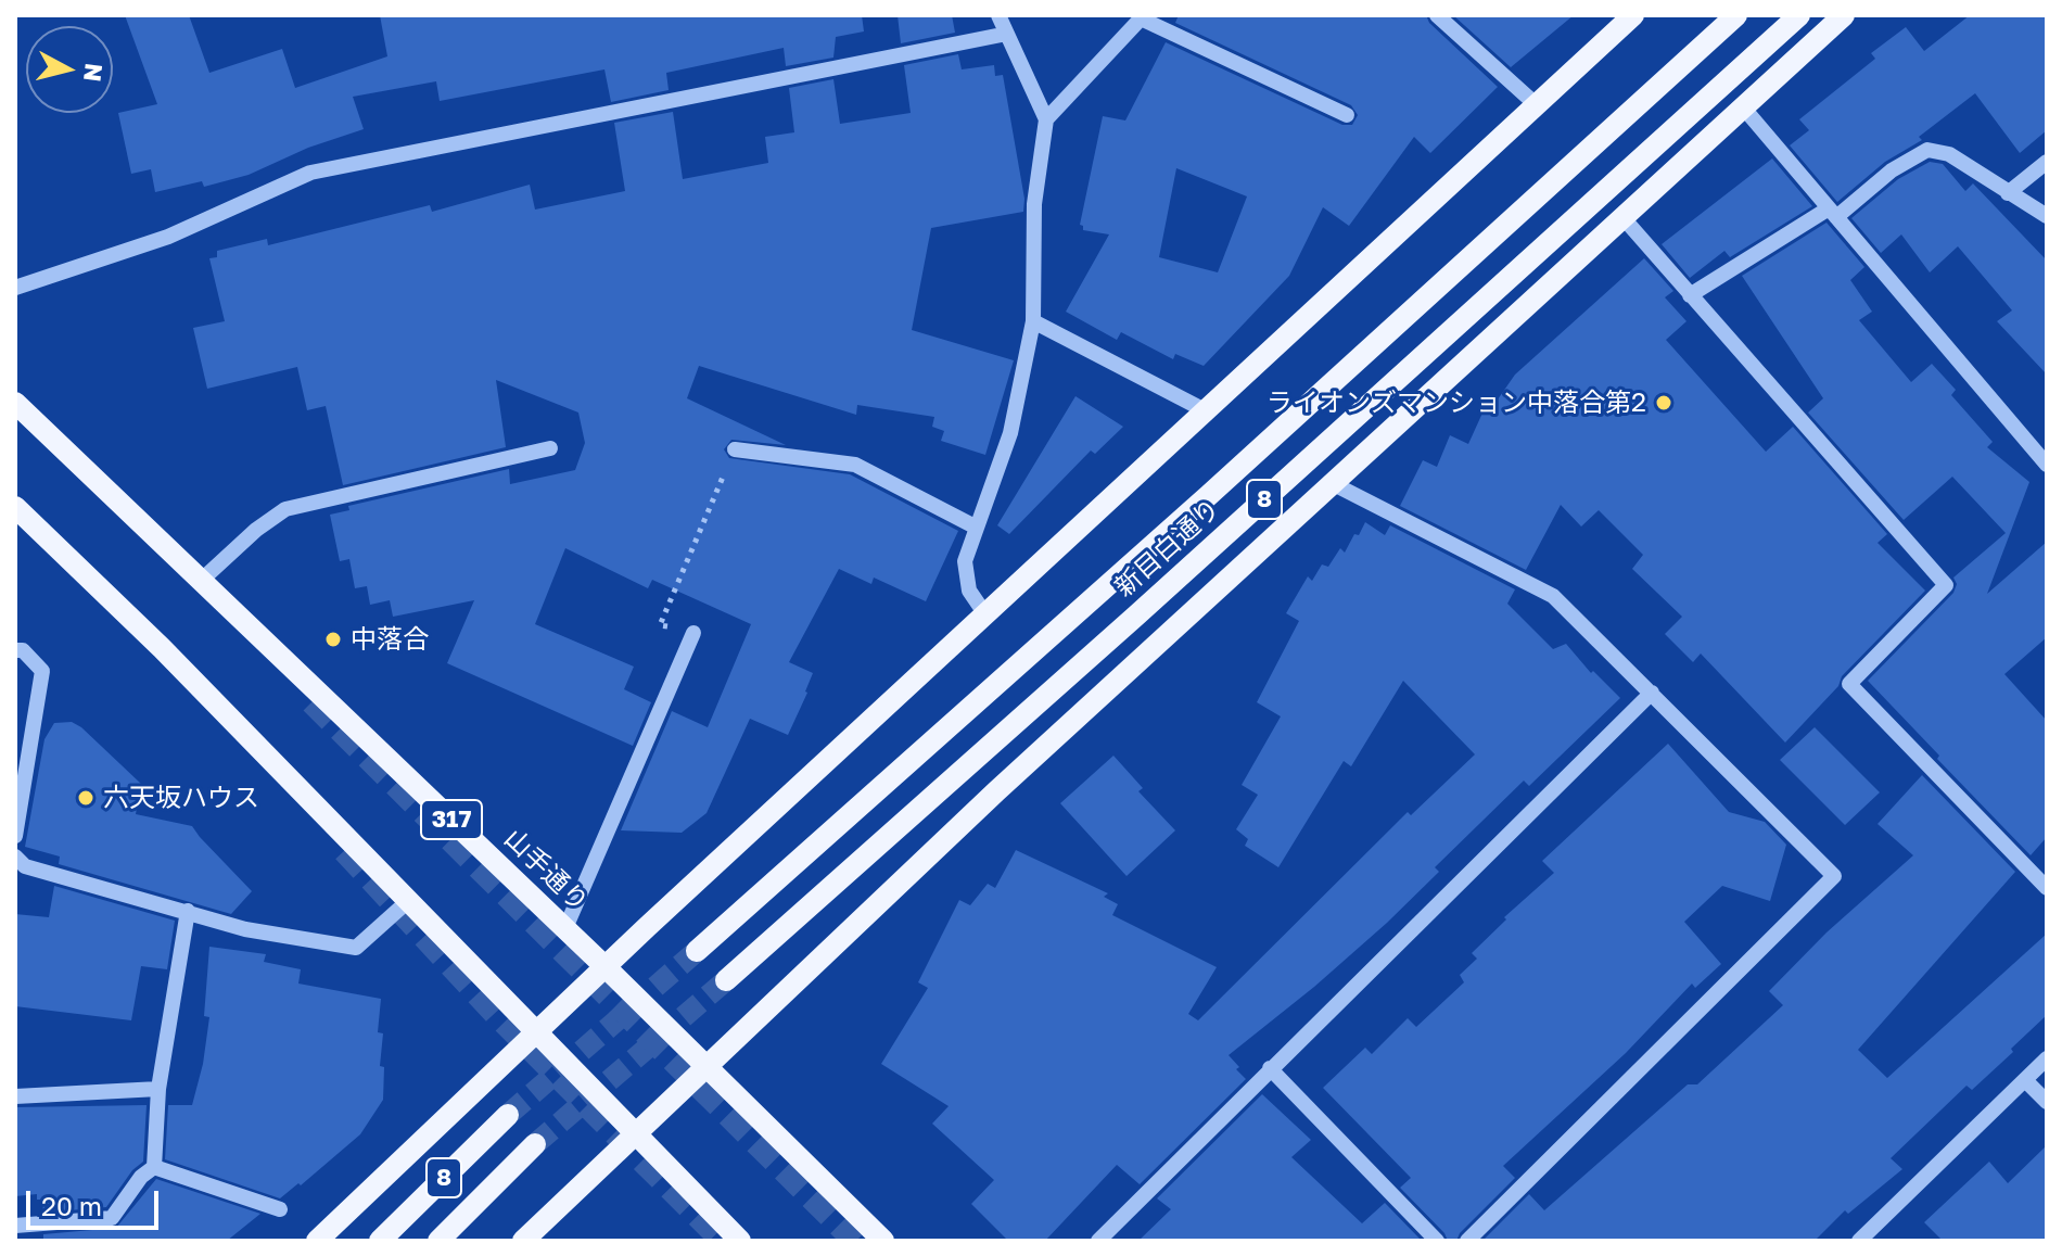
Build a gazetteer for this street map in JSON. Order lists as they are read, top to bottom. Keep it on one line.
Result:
{"streets":{"main road":["8","新目白通り","317","山手通り"]},"places":["ライオンズマンション中落合第2","中落合","六天坂ハウス"],"scale_bar":"20 m","north":"right"}
